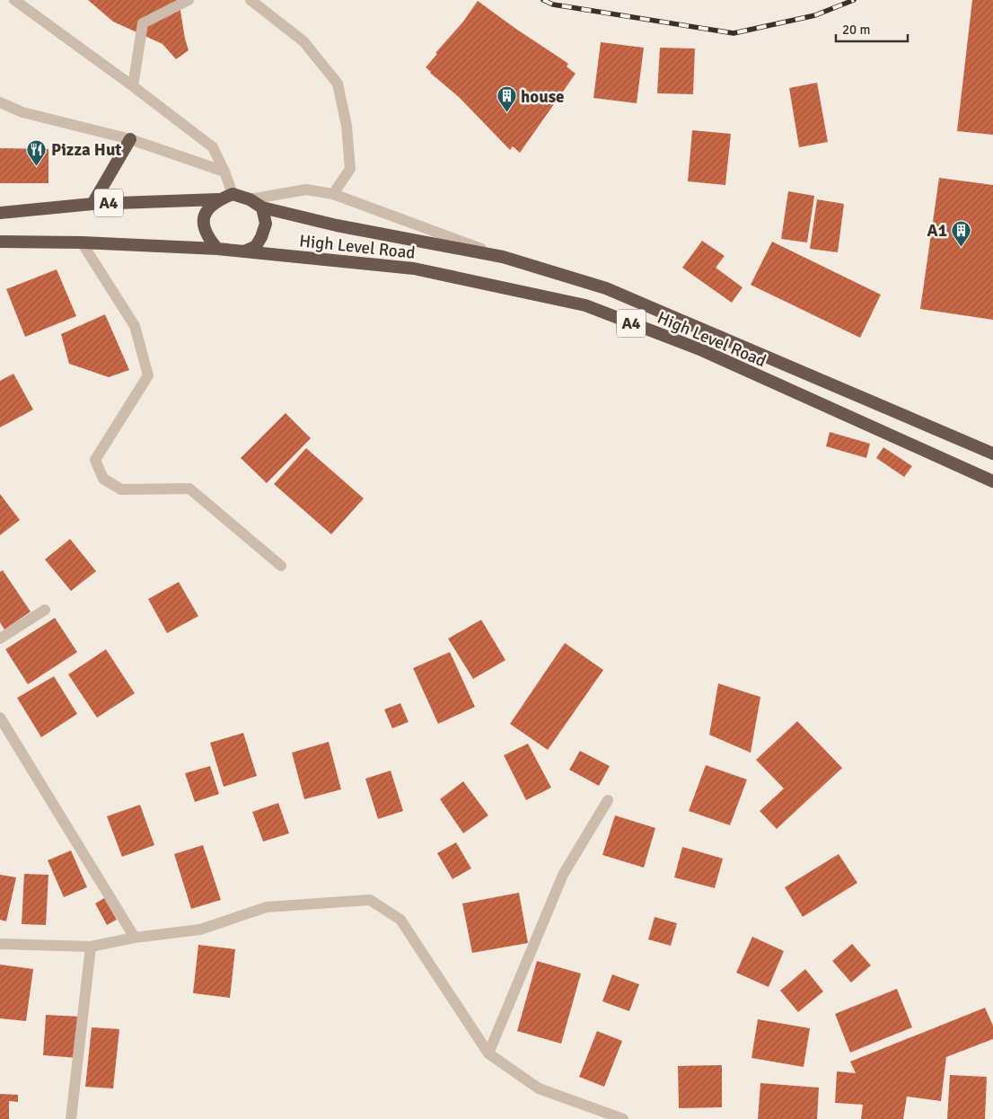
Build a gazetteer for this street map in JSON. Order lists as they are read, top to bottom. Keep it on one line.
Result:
{"streets":{"highway":["A4","High Level Road"]},"crossings":[["A4","High Level Road"]],"places":{"building":["house","A1"],"restaurant":["Pizza Hut"]},"scale_bar":"20 m"}
